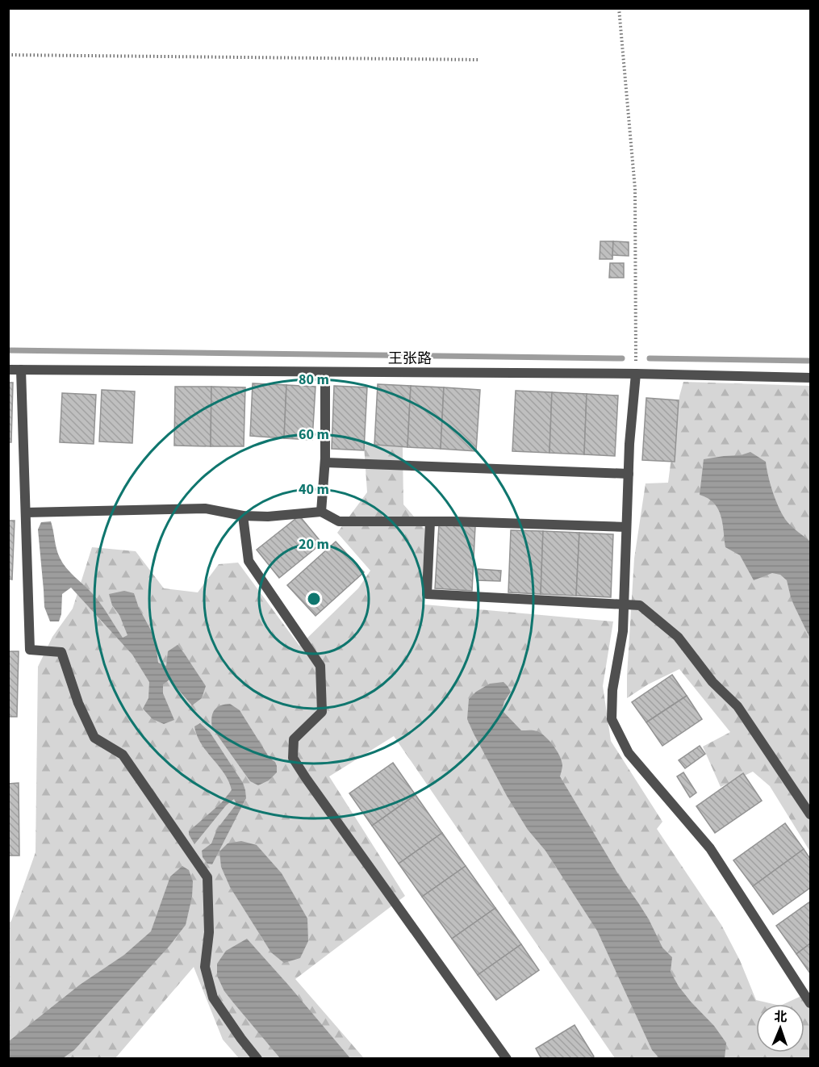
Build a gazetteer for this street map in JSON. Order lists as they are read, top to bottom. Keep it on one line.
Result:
{"streets":{"street":["王张路"]},"north":"top","rings":["80 m","60 m","40 m","20 m"]}
